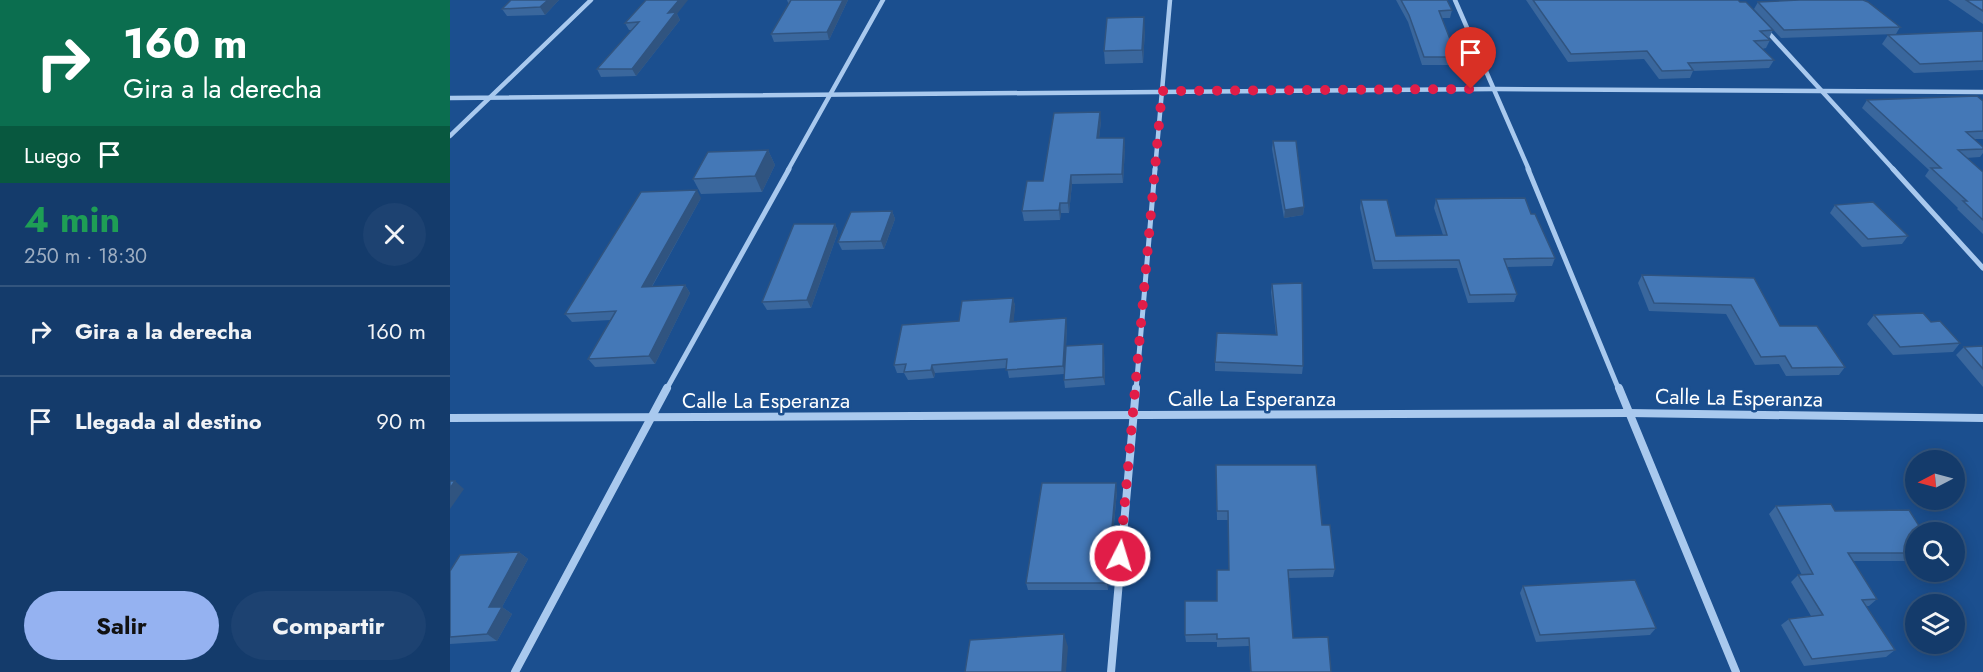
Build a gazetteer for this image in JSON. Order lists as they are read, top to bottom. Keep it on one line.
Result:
{"streets":{"street":["Calle La Esperanza"]},"north":"left","page":{"turn":["160 m","Gira a la derecha"],"then":"Luego","heading":["4 min","250 m · 18:30"],"list":[{"name":"Gira a la derecha","value":"160 m"},{"name":"Llegada al destino","value":"90 m"}],"buttons":["Salir","Compartir"]}}
